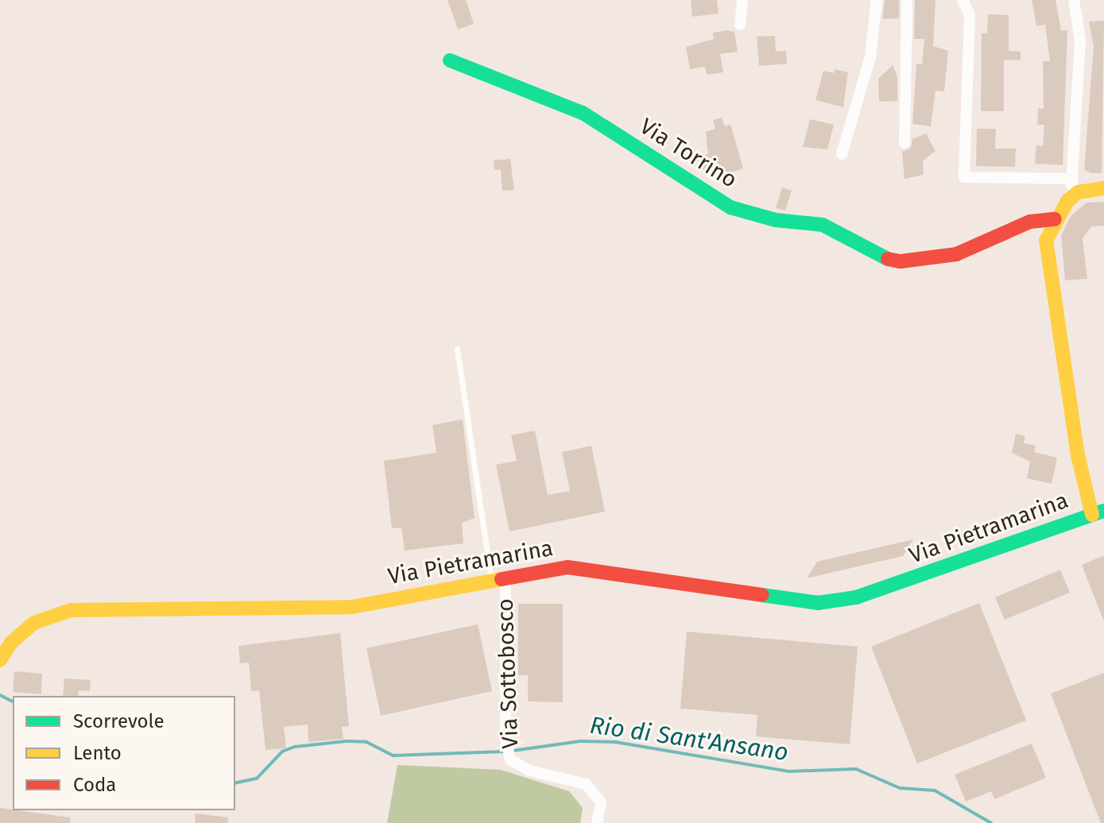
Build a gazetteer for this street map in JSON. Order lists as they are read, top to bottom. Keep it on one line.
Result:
{"streets":{"main road":["Via Torrino","Via Pietramarina"],"street":["Via Sottobosco"]},"crossings":[["Via Pietramarina","Via Sottobosco"]],"water":["Rio di Sant'Ansano"],"legend":["Scorrevole","Lento","Coda"]}
